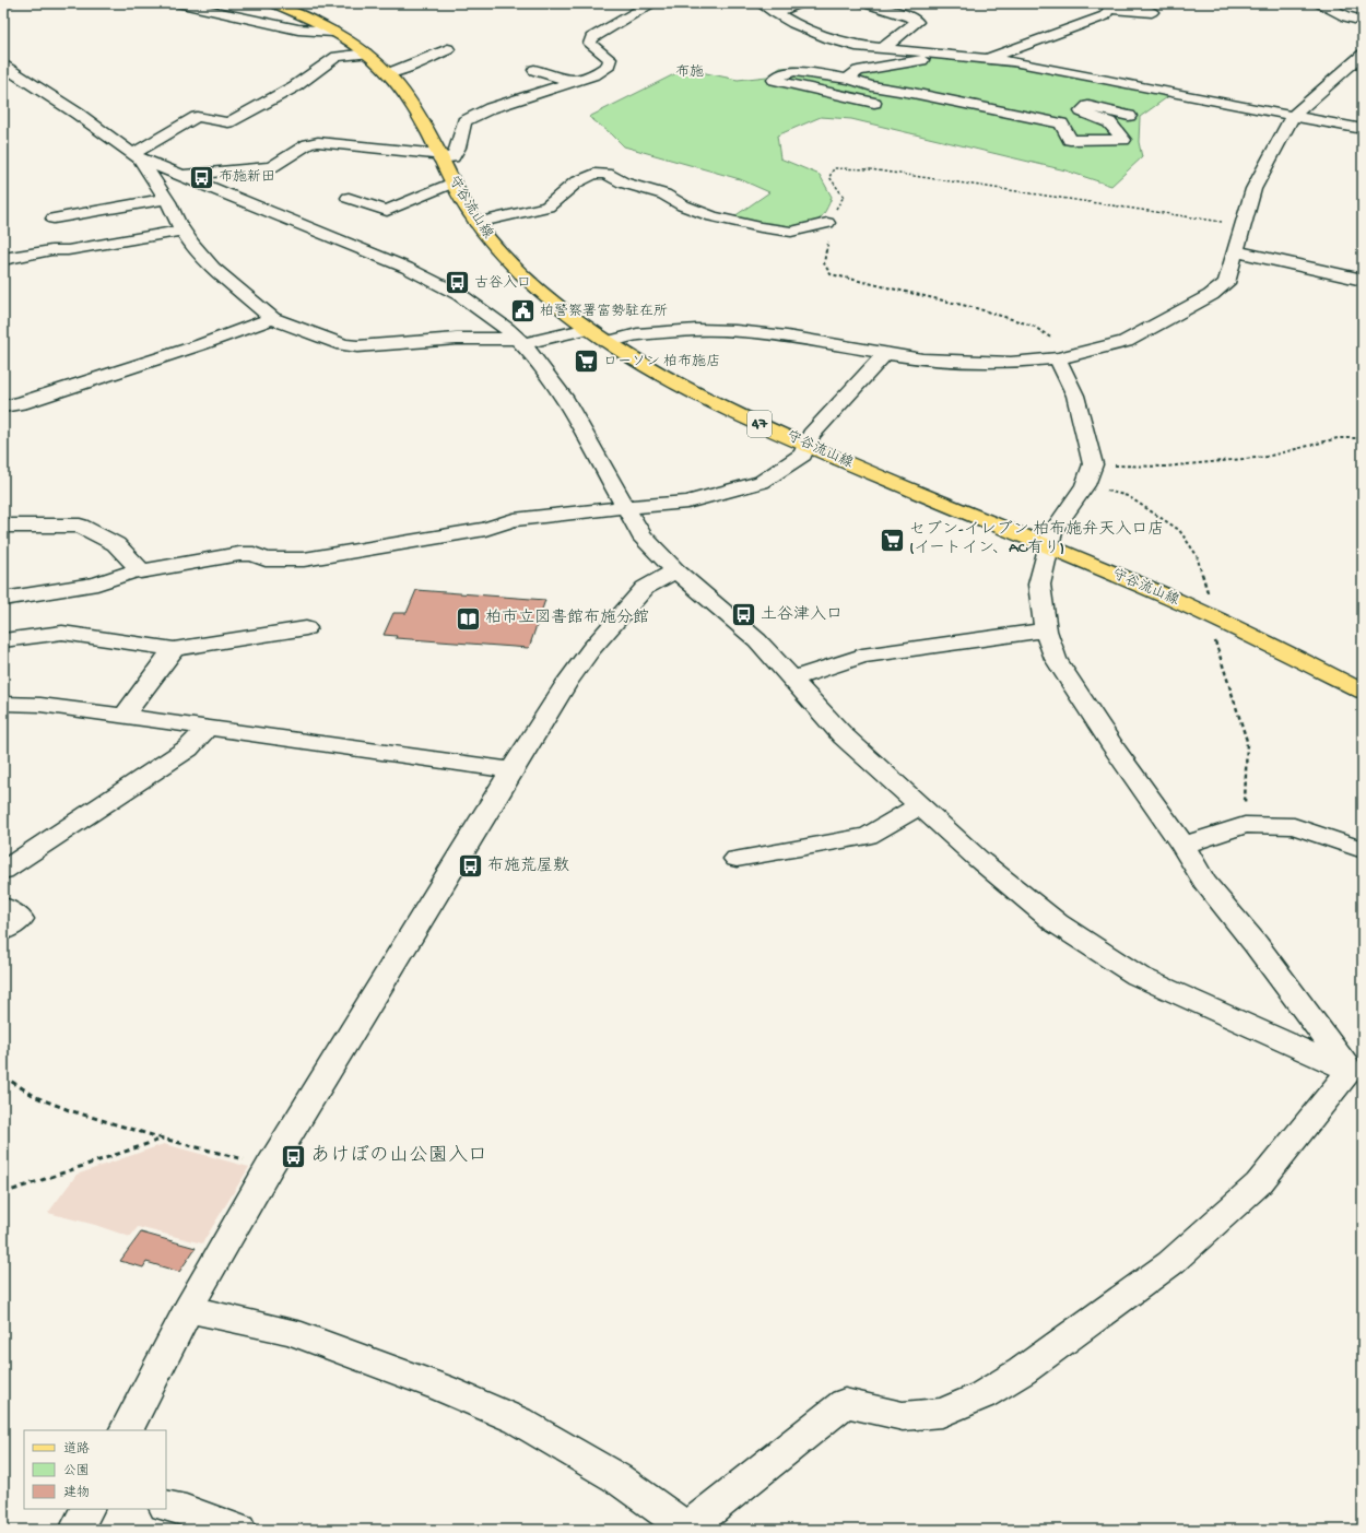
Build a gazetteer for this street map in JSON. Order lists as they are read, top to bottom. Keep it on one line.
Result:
{"streets":{"main road":["守谷流山線","47"]},"districts":["布施"],"places":{"bus stop":["布施新田","古谷入口","土谷津入口","布施荒屋敷","あけぼの山公園入口"],"public building":["柏警察署富勢駐在所"],"supermarket":["ローソン 柏布施店","セブン-イレブン 柏布施弁天入口店 (イートイン、AC有り)"],"library":["柏市立図書館布施分館"]},"legend":["道路","公園","建物"]}
